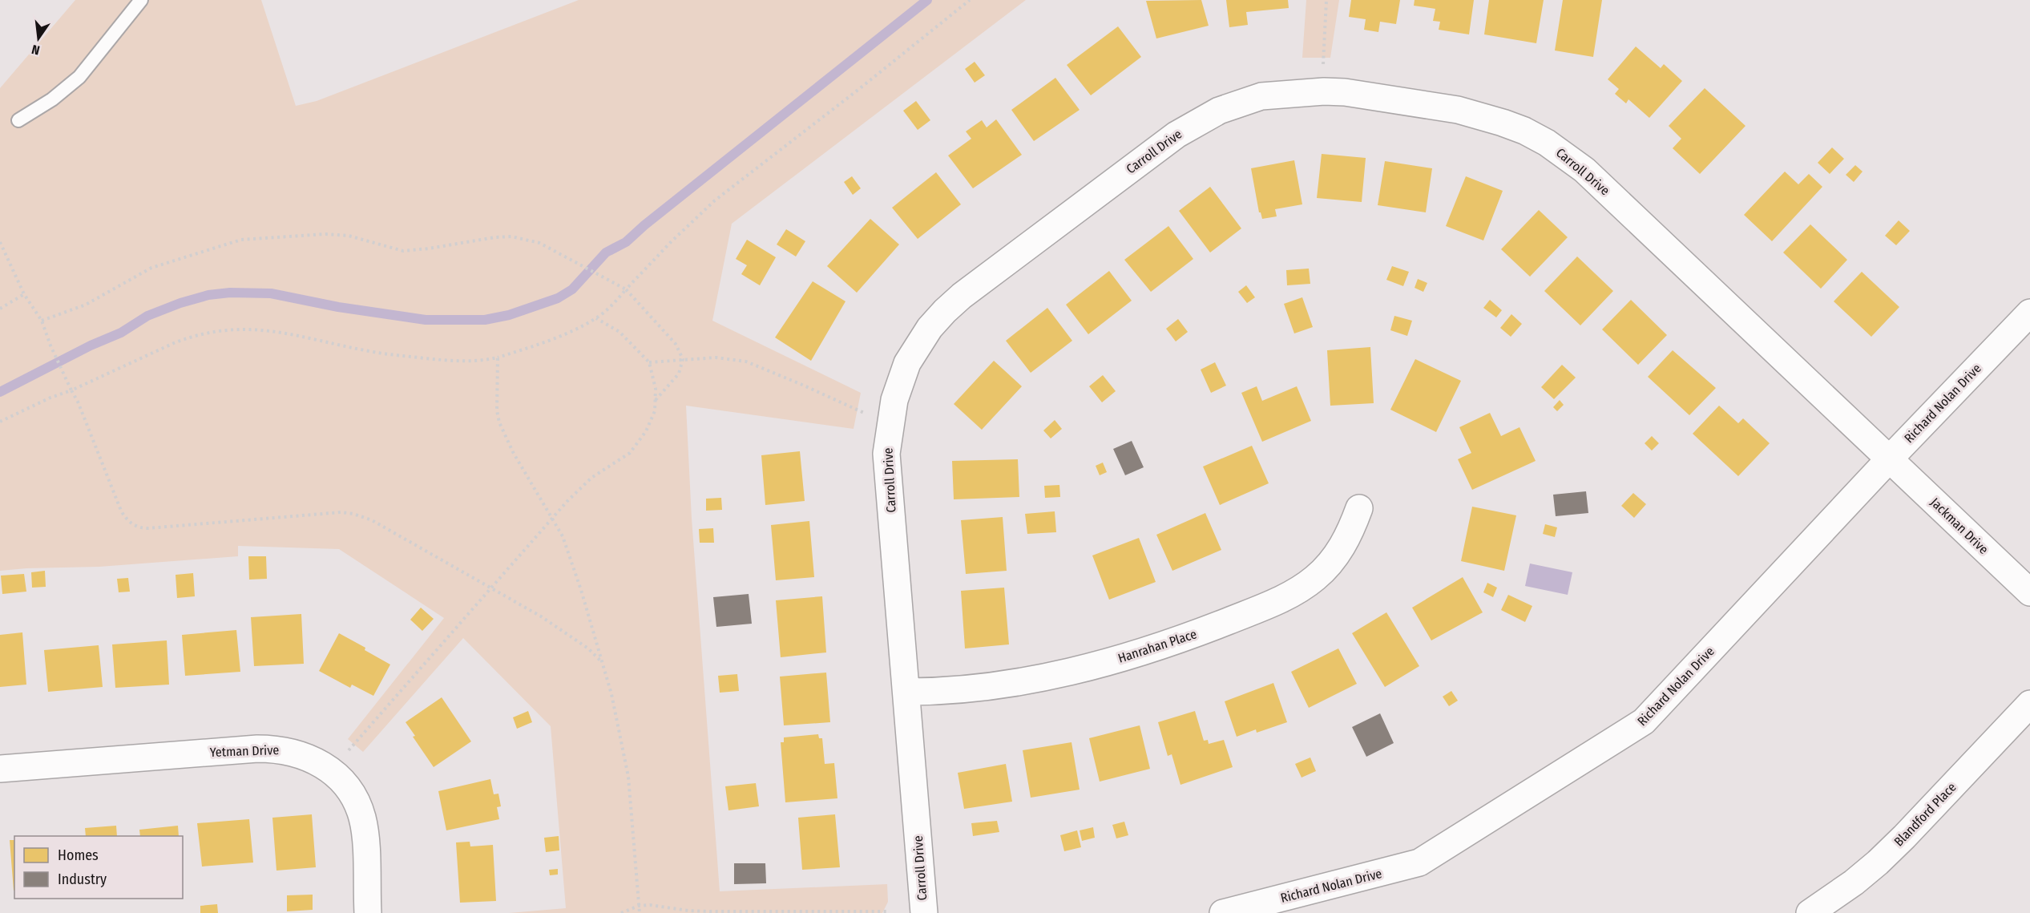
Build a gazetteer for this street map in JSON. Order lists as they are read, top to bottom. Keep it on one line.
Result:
{"streets":{"street":["Carroll Drive","Richard Nolan Drive","Jackman Drive","Hanrahan Place","Yetman Drive","Blandford Place"]},"crossings":[["Carroll Drive","Richard Nolan Drive"],["Carroll Drive","Jackman Drive"],["Carroll Drive","Hanrahan Place"],["Richard Nolan Drive","Jackman Drive"]],"legend":["Homes","Industry"],"north":"bottom"}
